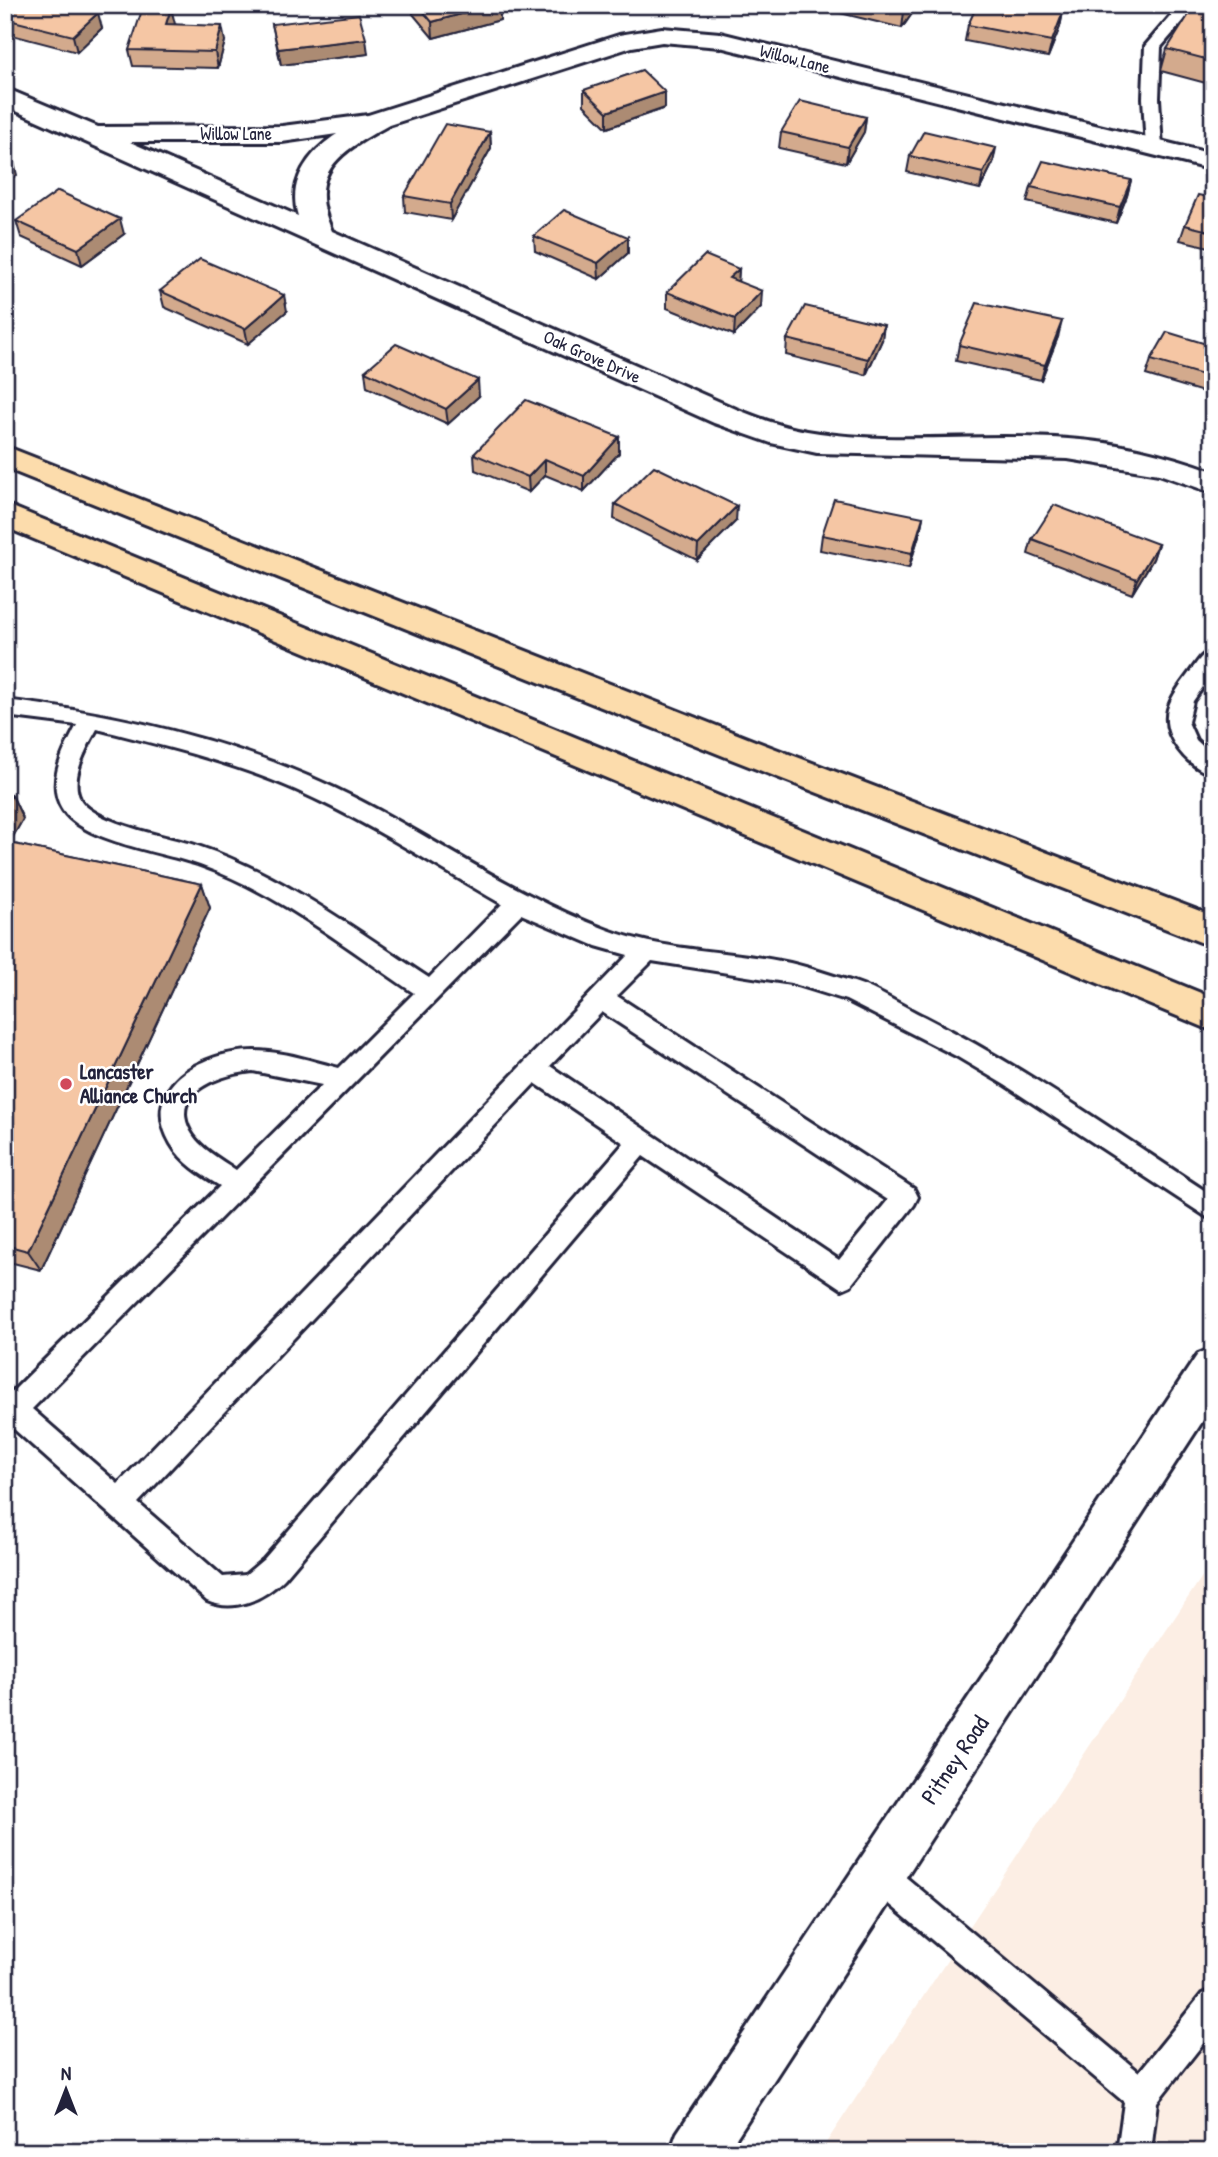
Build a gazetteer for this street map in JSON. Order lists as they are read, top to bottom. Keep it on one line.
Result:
{"streets":{"street":["Willow Lane","Oak Grove Drive","Pitney Road"]},"crossings":[["Willow Lane","Oak Grove Drive"]],"places":["Lancaster Alliance Church"],"north":"top"}
